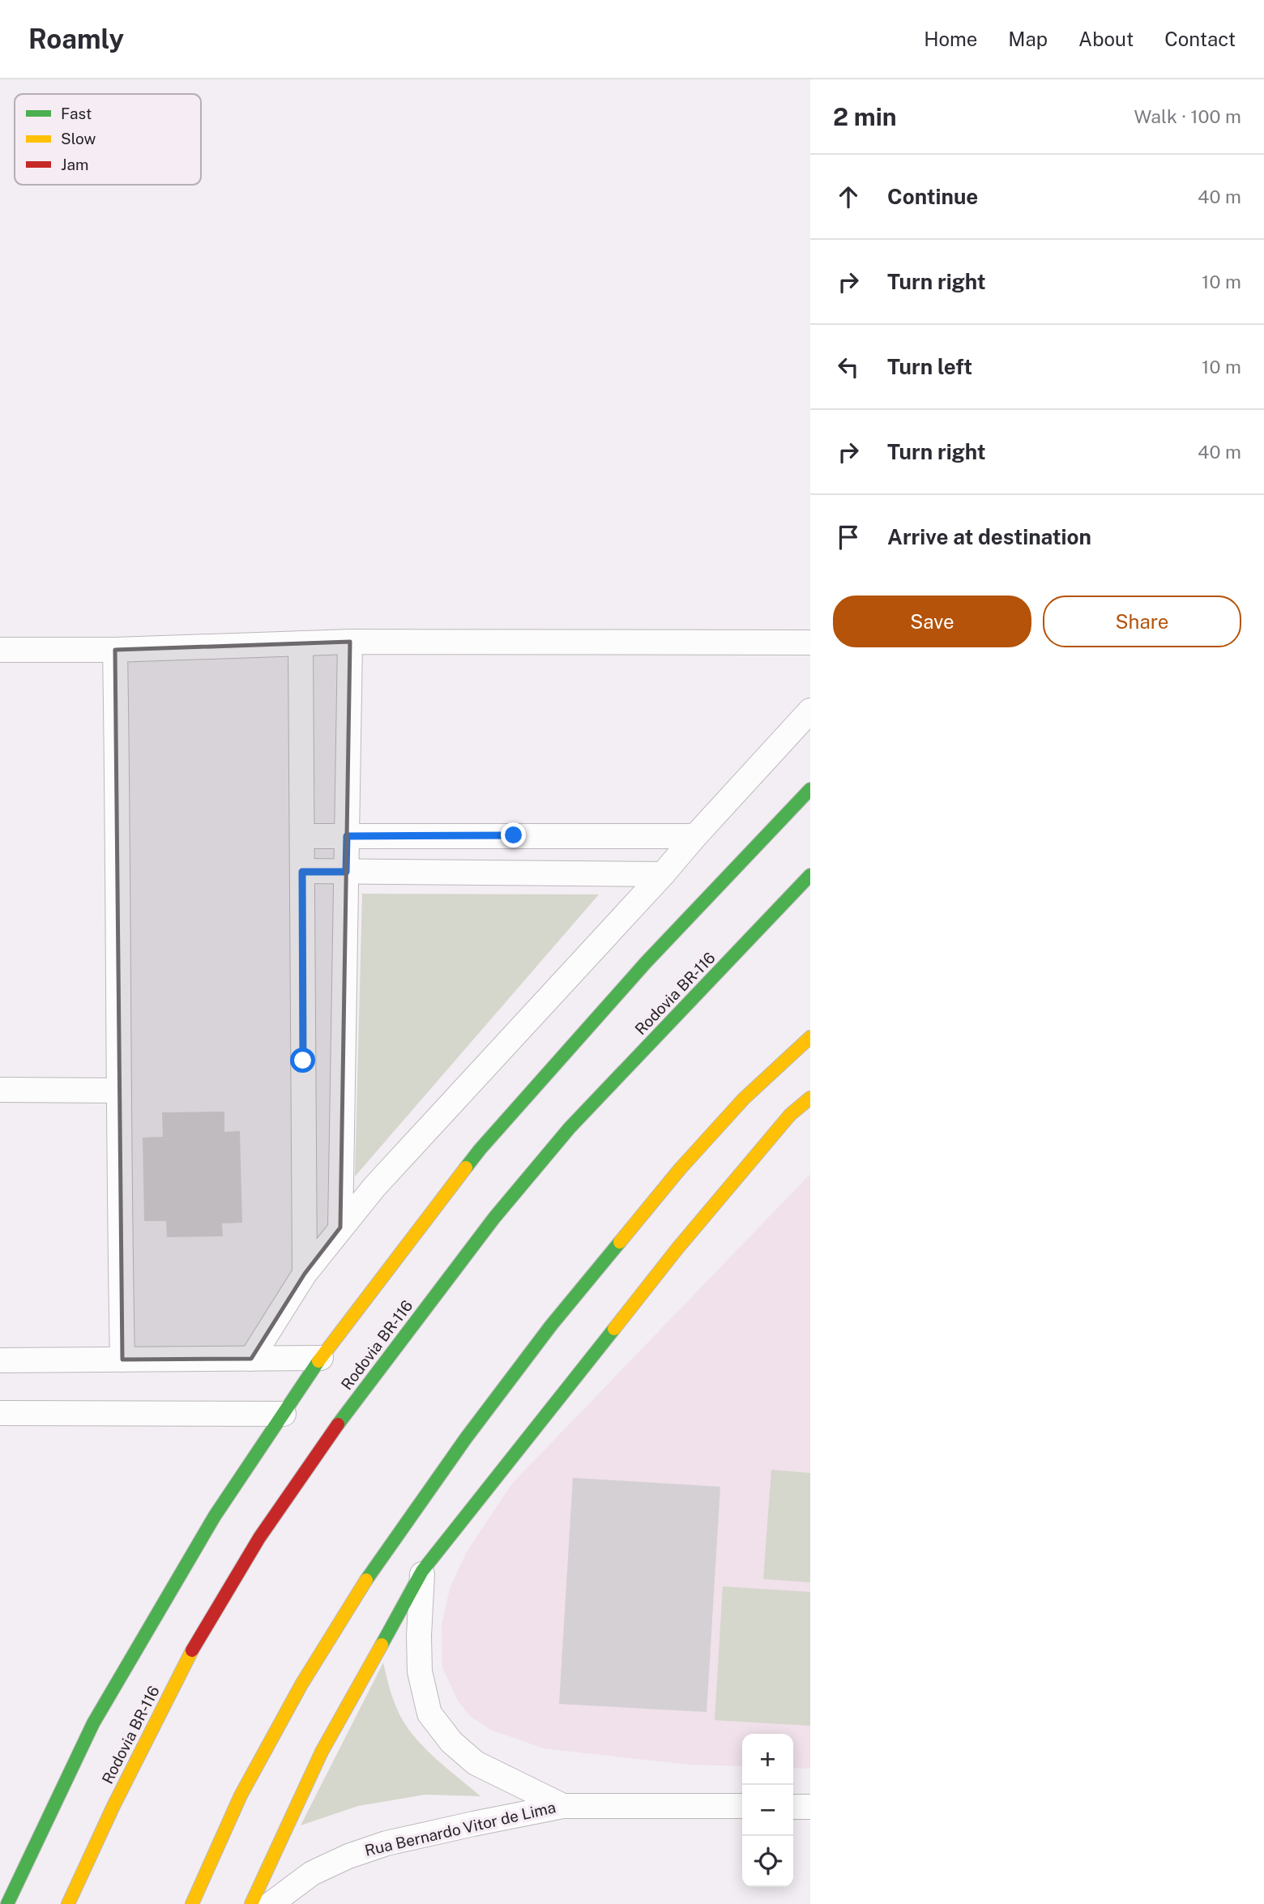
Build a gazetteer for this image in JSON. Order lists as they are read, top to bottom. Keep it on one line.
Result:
{"streets":{"highway":["Rodovia BR-116"],"street":["Rua Bernardo Vitor de Lima"]},"legend":["Fast","Slow","Jam"],"page":{"header":"Roamly","nav":["Home","Map","About","Contact"],"heading":["2 min","Walk · 100 m"],"list":[["Continue","40 m"],["Turn right","10 m"],["Turn left","10 m"],["Turn right","40 m"],"Arrive at destination"],"buttons":["Save","Share"],"map_buttons":["+","−"]}}
